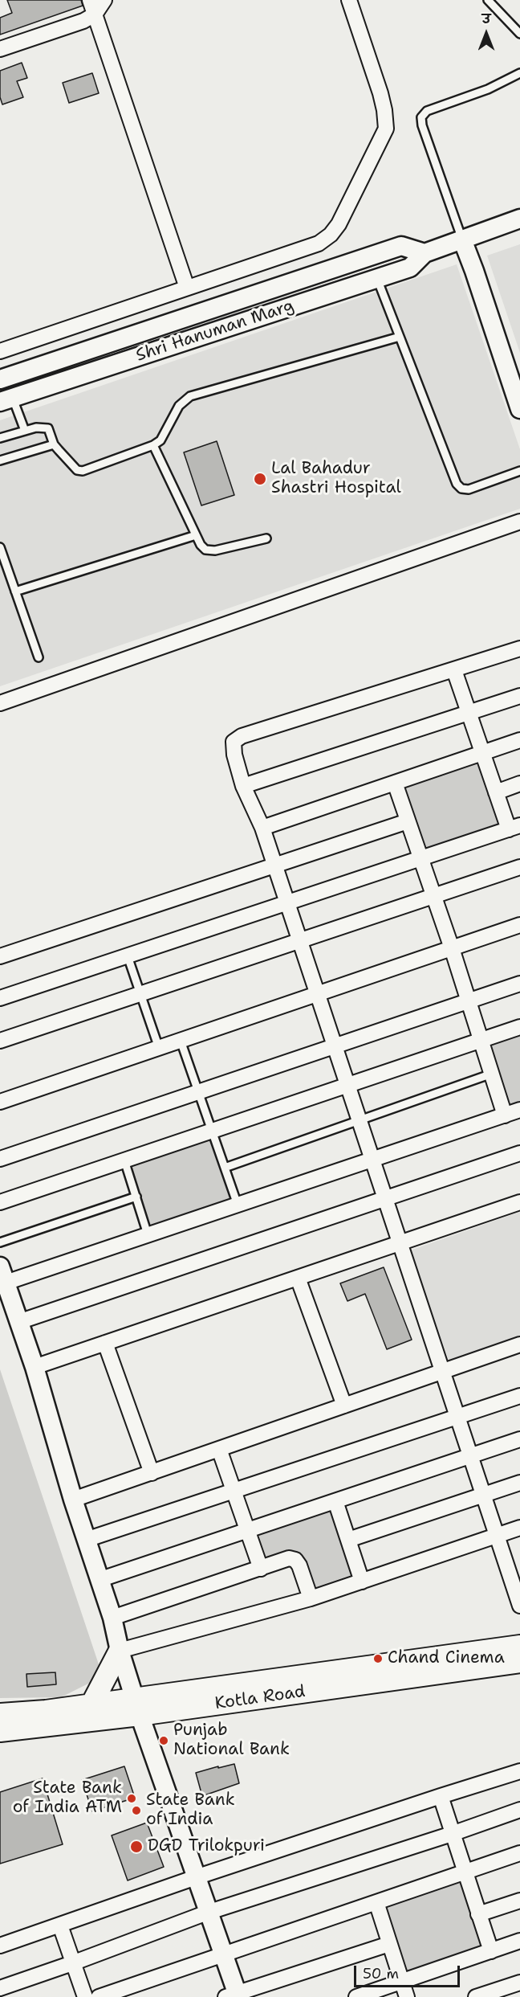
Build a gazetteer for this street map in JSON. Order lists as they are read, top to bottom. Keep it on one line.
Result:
{"streets":{"main road":["Kotla Road"],"street":["Shri Hanuman Marg"]},"places":["Lal Bahadur Shastri Hospital","Chand Cinema","Punjab National Bank","State Bank of India ATM","State Bank of India","DGD Trilokpuri"],"scale_bar":"50 m","north":"top"}
